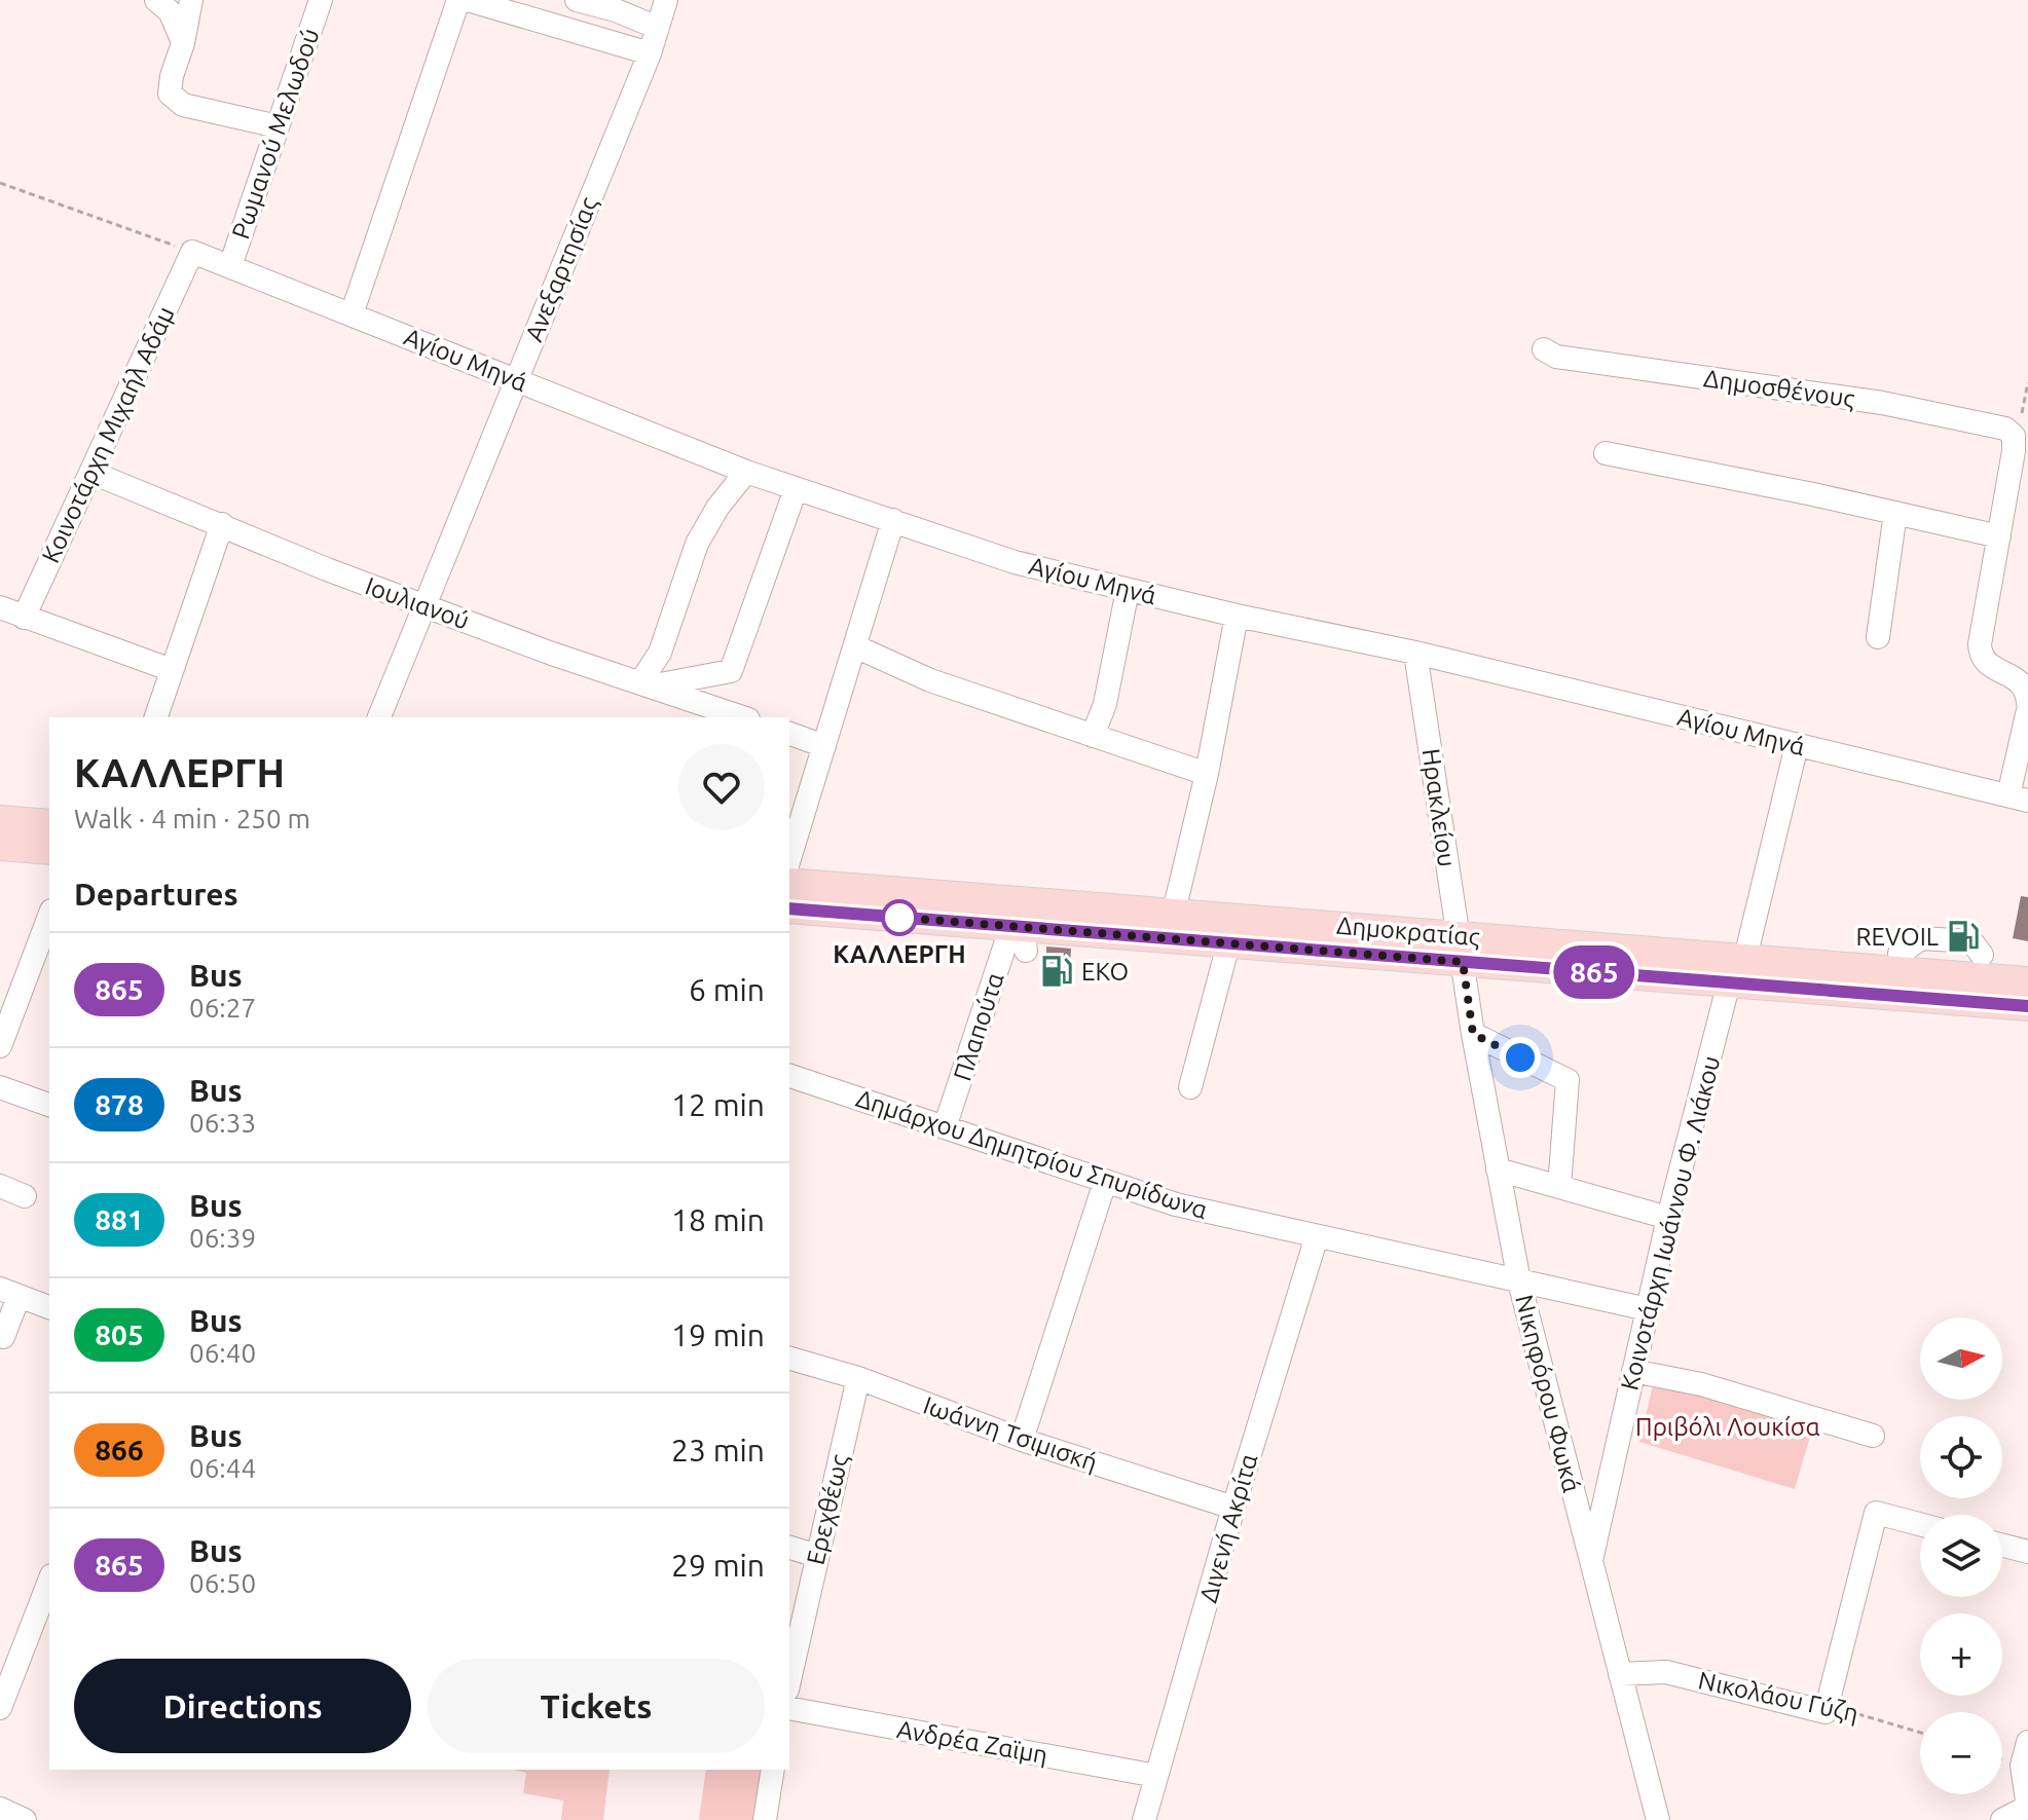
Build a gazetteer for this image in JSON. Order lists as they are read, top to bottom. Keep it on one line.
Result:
{"streets":{"main road":["Δημοκρατίας"],"street":["Ρωμανού Μελωδού","Ανεξαρτησίας","Αγίου Μηνά","Δημοσθένους","Κοινοτάρχη Μιχαήλ Αδάμ","Ιουλιανού","Ηρακλείου","Πλαπούτα","Δημάρχου Δημητρίου Σπυρίδωνα","Κοινοτάρχη Ιωάννου Φ. Λιάκου","Νικηφόρου Φωκά","Ιωάννη Τσιμισκή","Ερεχθέως","Διγενή Ακρίτα","Νικολάου Γύζη","Ανδρέα Ζαϊμη"]},"crossings":[["Ρωμανού Μελωδού","Αγίου Μηνά"],["Ανεξαρτησίας","Αγίου Μηνά"],["Ανεξαρτησίας","Ιουλιανού"],["Αγίου Μηνά","Κοινοτάρχη Μιχαήλ Αδάμ"],["Αγίου Μηνά","Ηρακλείου"],["Κοινοτάρχη Μιχαήλ Αδάμ","Ιουλιανού"],["Ηρακλείου","Δημοκρατίας"],["Ηρακλείου","Νικηφόρου Φωκά"],["Δημοκρατίας","Πλαπούτα"],["Δημοκρατίας","Κοινοτάρχη Ιωάννου Φ. Λιάκου"],["Δημοκρατίας","Νικηφόρου Φωκά"],["Πλαπούτα","Δημάρχου Δημητρίου Σπυρίδωνα"],["Δημάρχου Δημητρίου Σπυρίδωνα","Κοινοτάρχη Ιωάννου Φ. Λιάκου"],["Δημάρχου Δημητρίου Σπυρίδωνα","Νικηφόρου Φωκά"],["Δημάρχου Δημητρίου Σπυρίδωνα","Διγενή Ακρίτα"],["Κοινοτάρχη Ιωάννου Φ. Λιάκου","Νικηφόρου Φωκά"],["Νικηφόρου Φωκά","Νικολάου Γύζη"],["Ιωάννη Τσιμισκή","Ερεχθέως"],["Ιωάννη Τσιμισκή","Διγενή Ακρίτα"],["Διγενή Ακρίτα","Ανδρέα Ζαϊμη"]],"parks":["Πριβόλι Λουκίσα"],"places":{"other":["ΚΑΛΛΕΡΓΗ"],"fuel station":["REVOIL","EKO"]},"lines":["bus line 865"],"north":"right","page":{"on_map":"865","heading":[["ΚΑΛΛΕΡΓΗ","Walk · 4 min · 250 m"],"Departures"],"list":[{"mark":"865","name":"Bus","note":"06:27","value":"6 min"},{"mark":"878","name":"Bus","note":"06:33","value":"12 min"},{"mark":"881","name":"Bus","note":"06:39","value":"18 min"},{"mark":"805","name":"Bus","note":"06:40","value":"19 min"},{"mark":"866","name":"Bus","note":"06:44","value":"23 min"},{"mark":"865","name":"Bus","note":"06:50","value":"29 min"}],"map_buttons":["+","−"],"buttons":["Directions","Tickets"]}}
